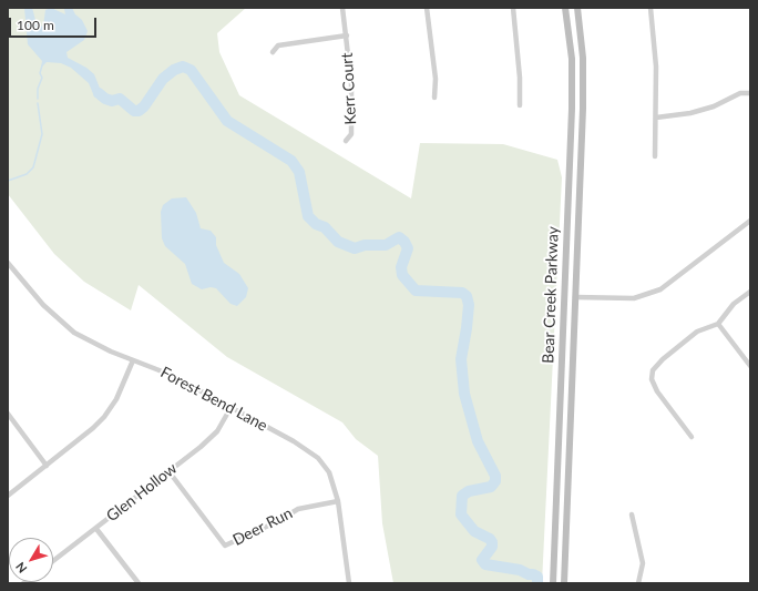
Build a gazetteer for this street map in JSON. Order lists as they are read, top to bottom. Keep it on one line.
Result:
{"streets":{"main road":["Bear Creek Parkway"],"street":["Kerr Court","Forest Bend Lane","Glen Hollow","Deer Run"]},"crossings":[["Forest Bend Lane","Glen Hollow"],["Forest Bend Lane","Deer Run"],["Glen Hollow","Deer Run"]],"scale_bar":"100 m","north":"bottom left"}
